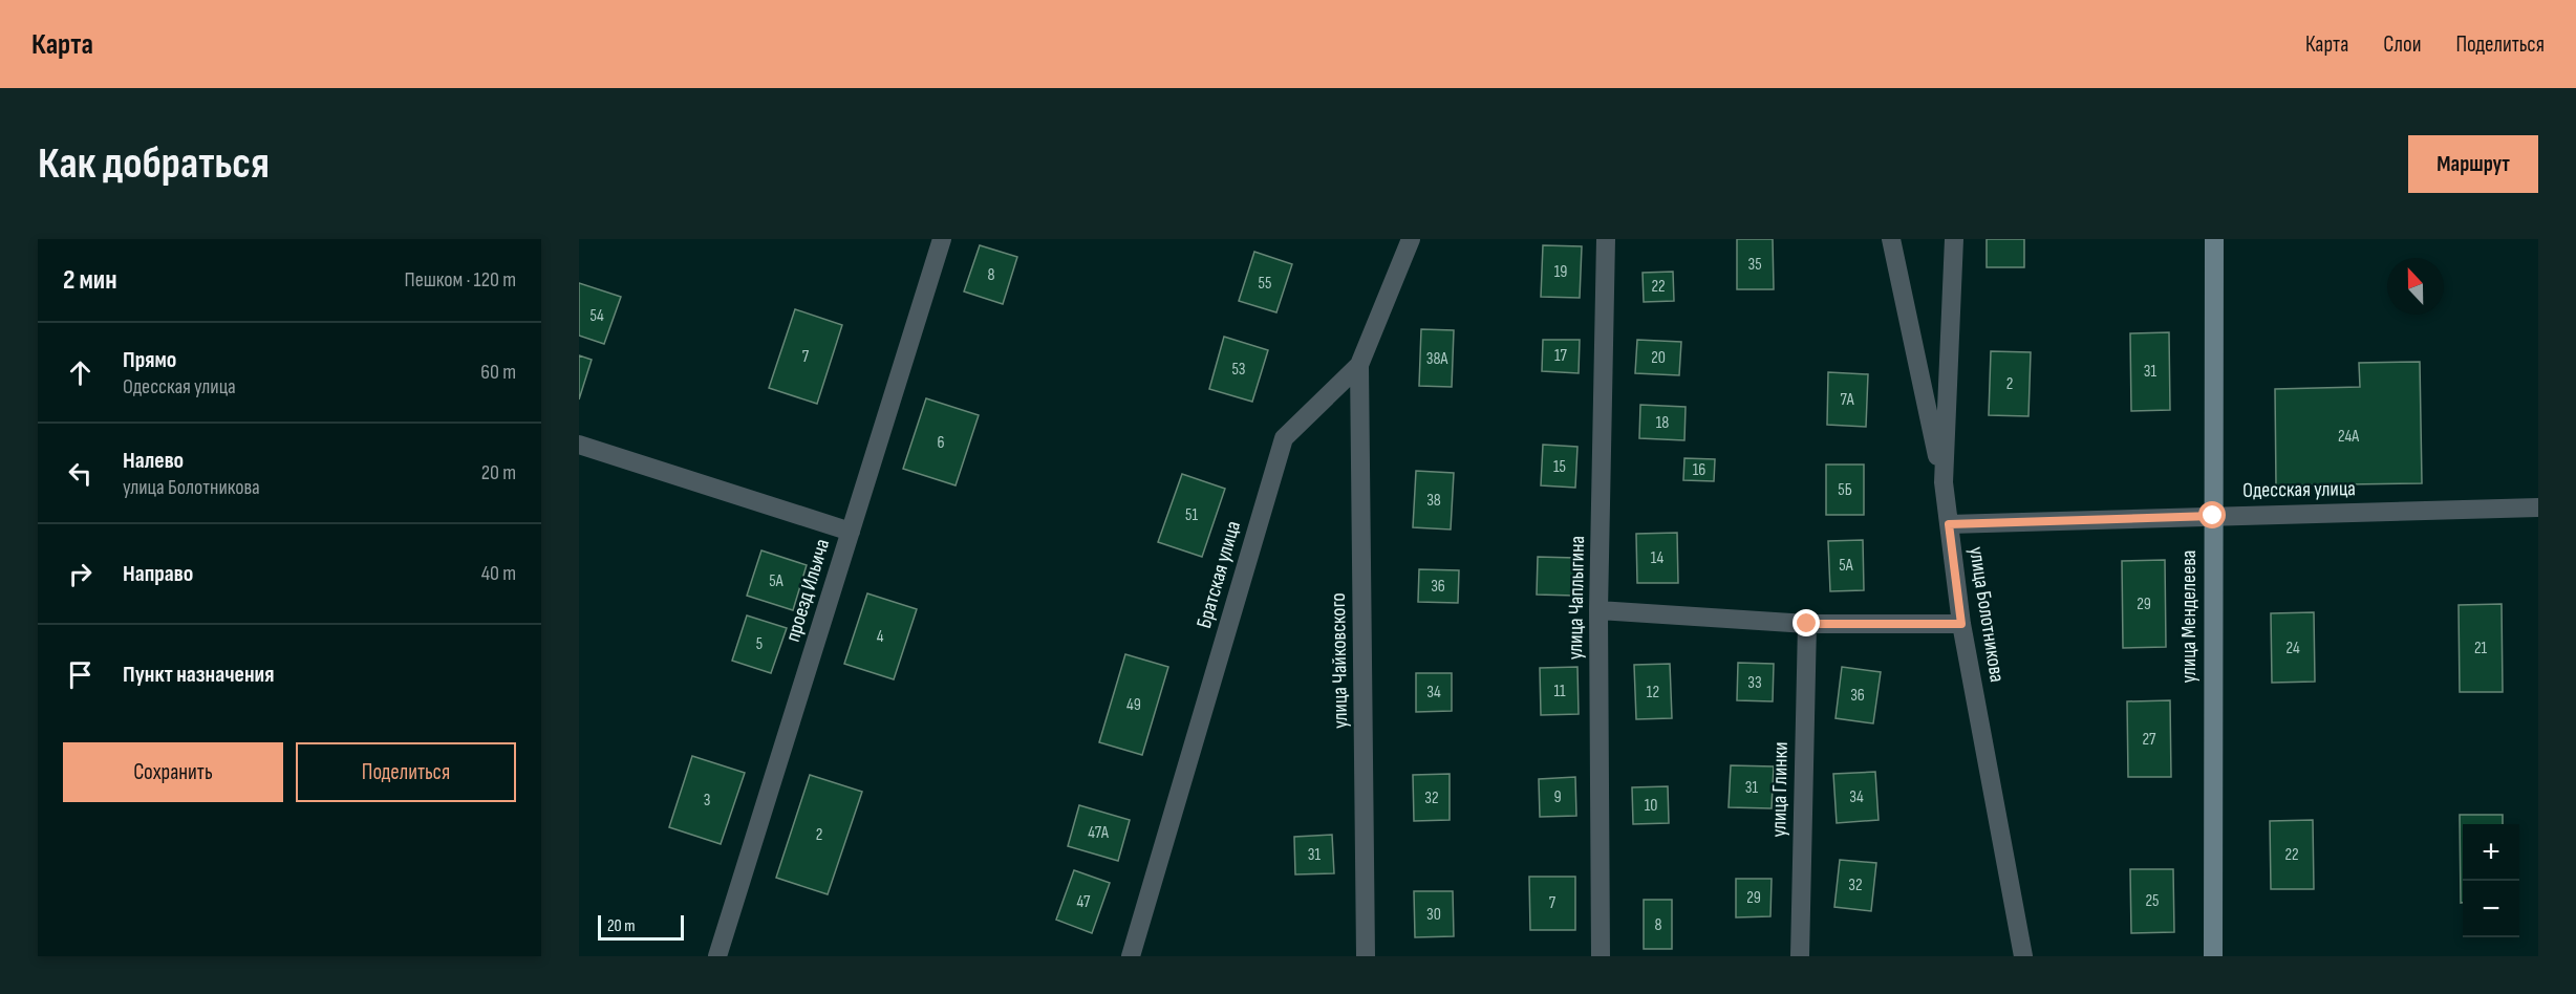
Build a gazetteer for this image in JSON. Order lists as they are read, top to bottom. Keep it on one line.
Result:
{"streets":{"street":["Одесская улица","Братская улица","проезд Ильича","улица Чаплыгина","улица Болотникова","улица Менделеева","улица Чайковского","улица Глинки"]},"crossings":[["Одесская улица","улица Болотникова"],["Одесская улица","улица Менделеева"],["Братская улица","улица Чайковского"]],"house_numbers":["35","19","8","55","22","54","17","7","20","38А","53","31","2","7А","18","24А","6","15","16","5Б","38","51","14","5А","5А","36","29","4","5","24","21","33","11","34","12","36","49","27","31","9","34","32","3","10","47А","2","31","22","32","29","25","47","7","30","8"],"scale_bar":"20 m","north":"top","page":{"header":"Карта","nav":["Карта","Слои","Поделиться"],"buttons":["Маршрут",["Сохранить","Поделиться"]],"title":"Как добраться","heading":["2 мин","Пешком · 120 m"],"list":[["Прямо","Одесская улица","60 m"],["Налево","улица Болотникова","20 m"],["Направо","40 m"],"Пункт назначения"],"map_buttons":["+","−"],"scale":"20 m"}}
